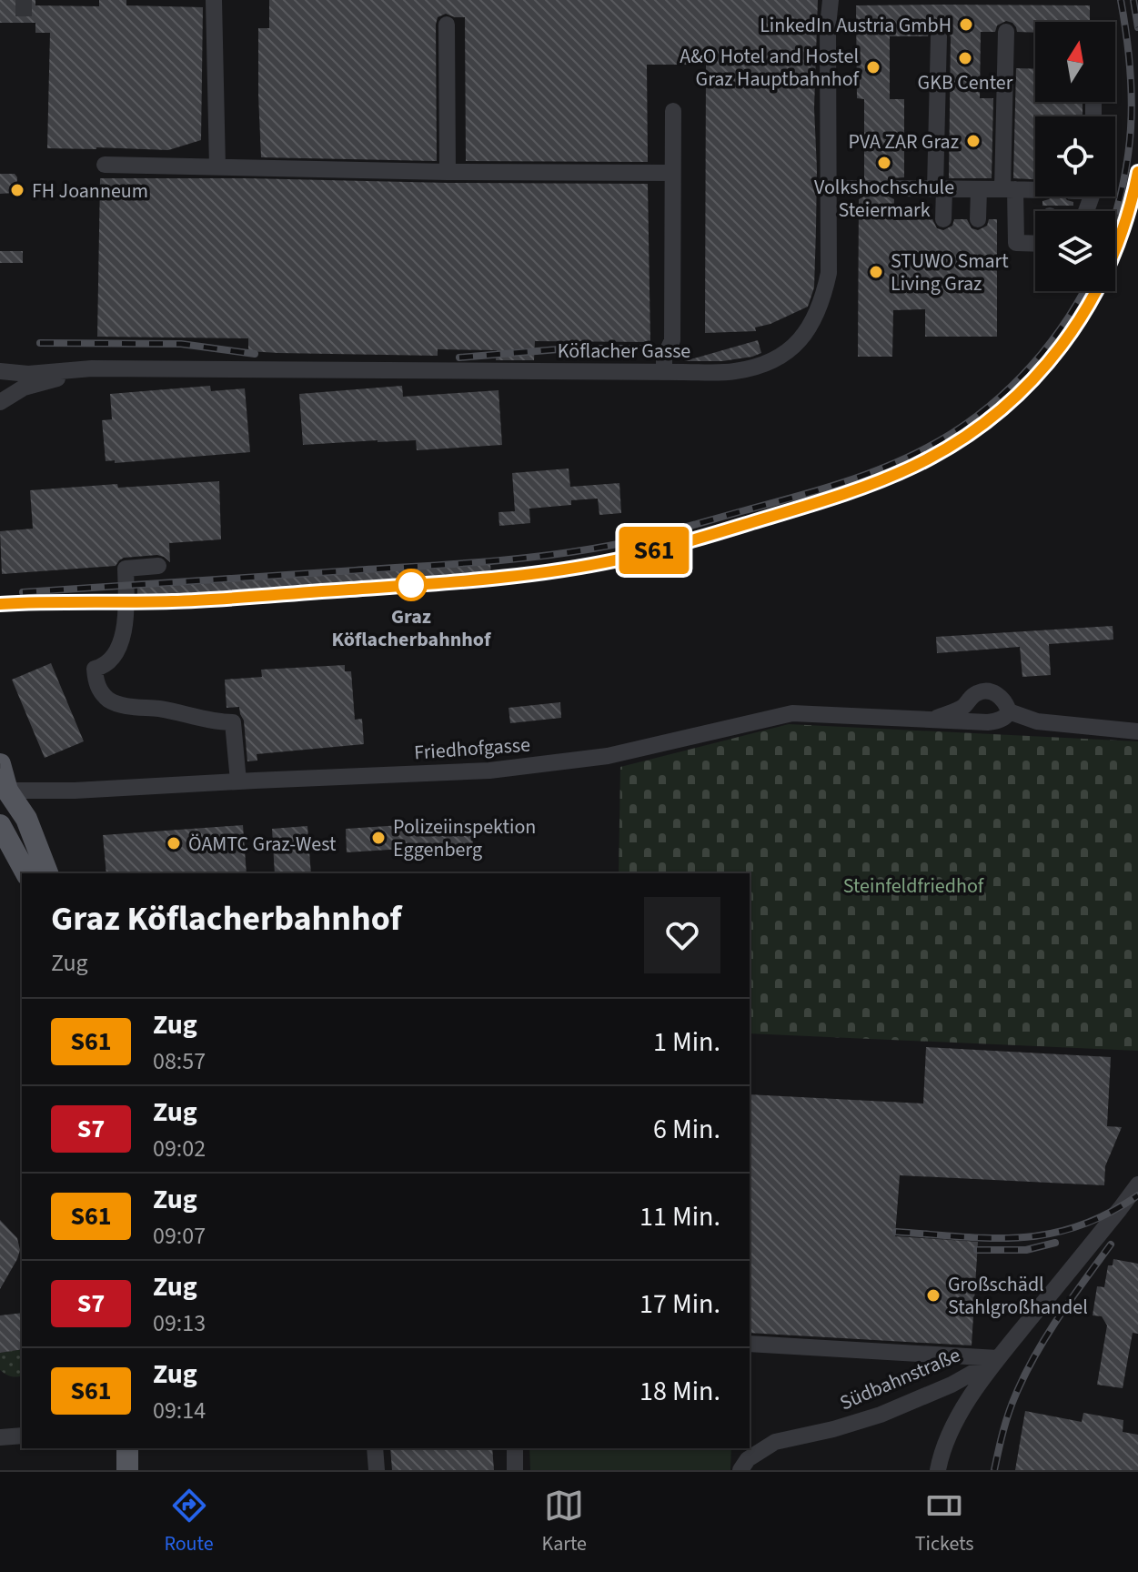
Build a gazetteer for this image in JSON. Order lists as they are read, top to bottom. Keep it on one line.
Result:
{"streets":{"street":["Köflacher Gasse","Friedhofgasse","Südbahnstraße"]},"parks":["Steinfeldfriedhof"],"places":["LinkedIn Austria GmbH","GKB Center","A&O Hotel and Hostel Graz Hauptbahnhof","PVA ZAR Graz","Volkshochschule Steiermark","FH Joanneum","STUWO Smart Living Graz","Graz Köflacherbahnhof","Polizeiinspektion Eggenberg","ÖAMTC Graz-West","Großschädl Stahlgroßhandel"],"north":"top","page":{"on_map":"S61","heading":["Graz Köflacherbahnhof","Zug"],"list":[{"mark":"S61","name":"Zug","note":"08:57","value":"1 Min."},{"mark":"S7","name":"Zug","note":"09:02","value":"6 Min."},{"mark":"S61","name":"Zug","note":"09:07","value":"11 Min."},{"mark":"S7","name":"Zug","note":"09:13","value":"17 Min."},{"mark":"S61","name":"Zug","note":"09:14","value":"18 Min."}],"tabs":["Route","Karte","Tickets"]}}
